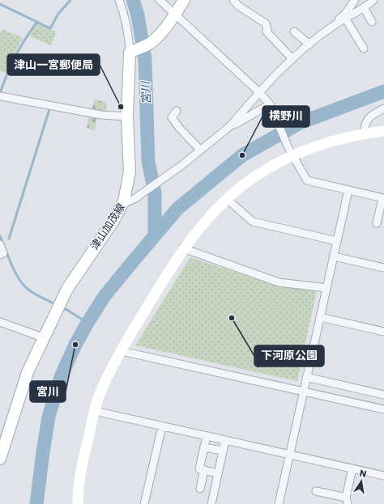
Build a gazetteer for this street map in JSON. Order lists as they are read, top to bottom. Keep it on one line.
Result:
{"streets":{"main road":["津山加茂線"]},"water":["宮川"],"places":["津山一宮郵便局","横野川","下河原公園","宮川"],"north":"top"}
